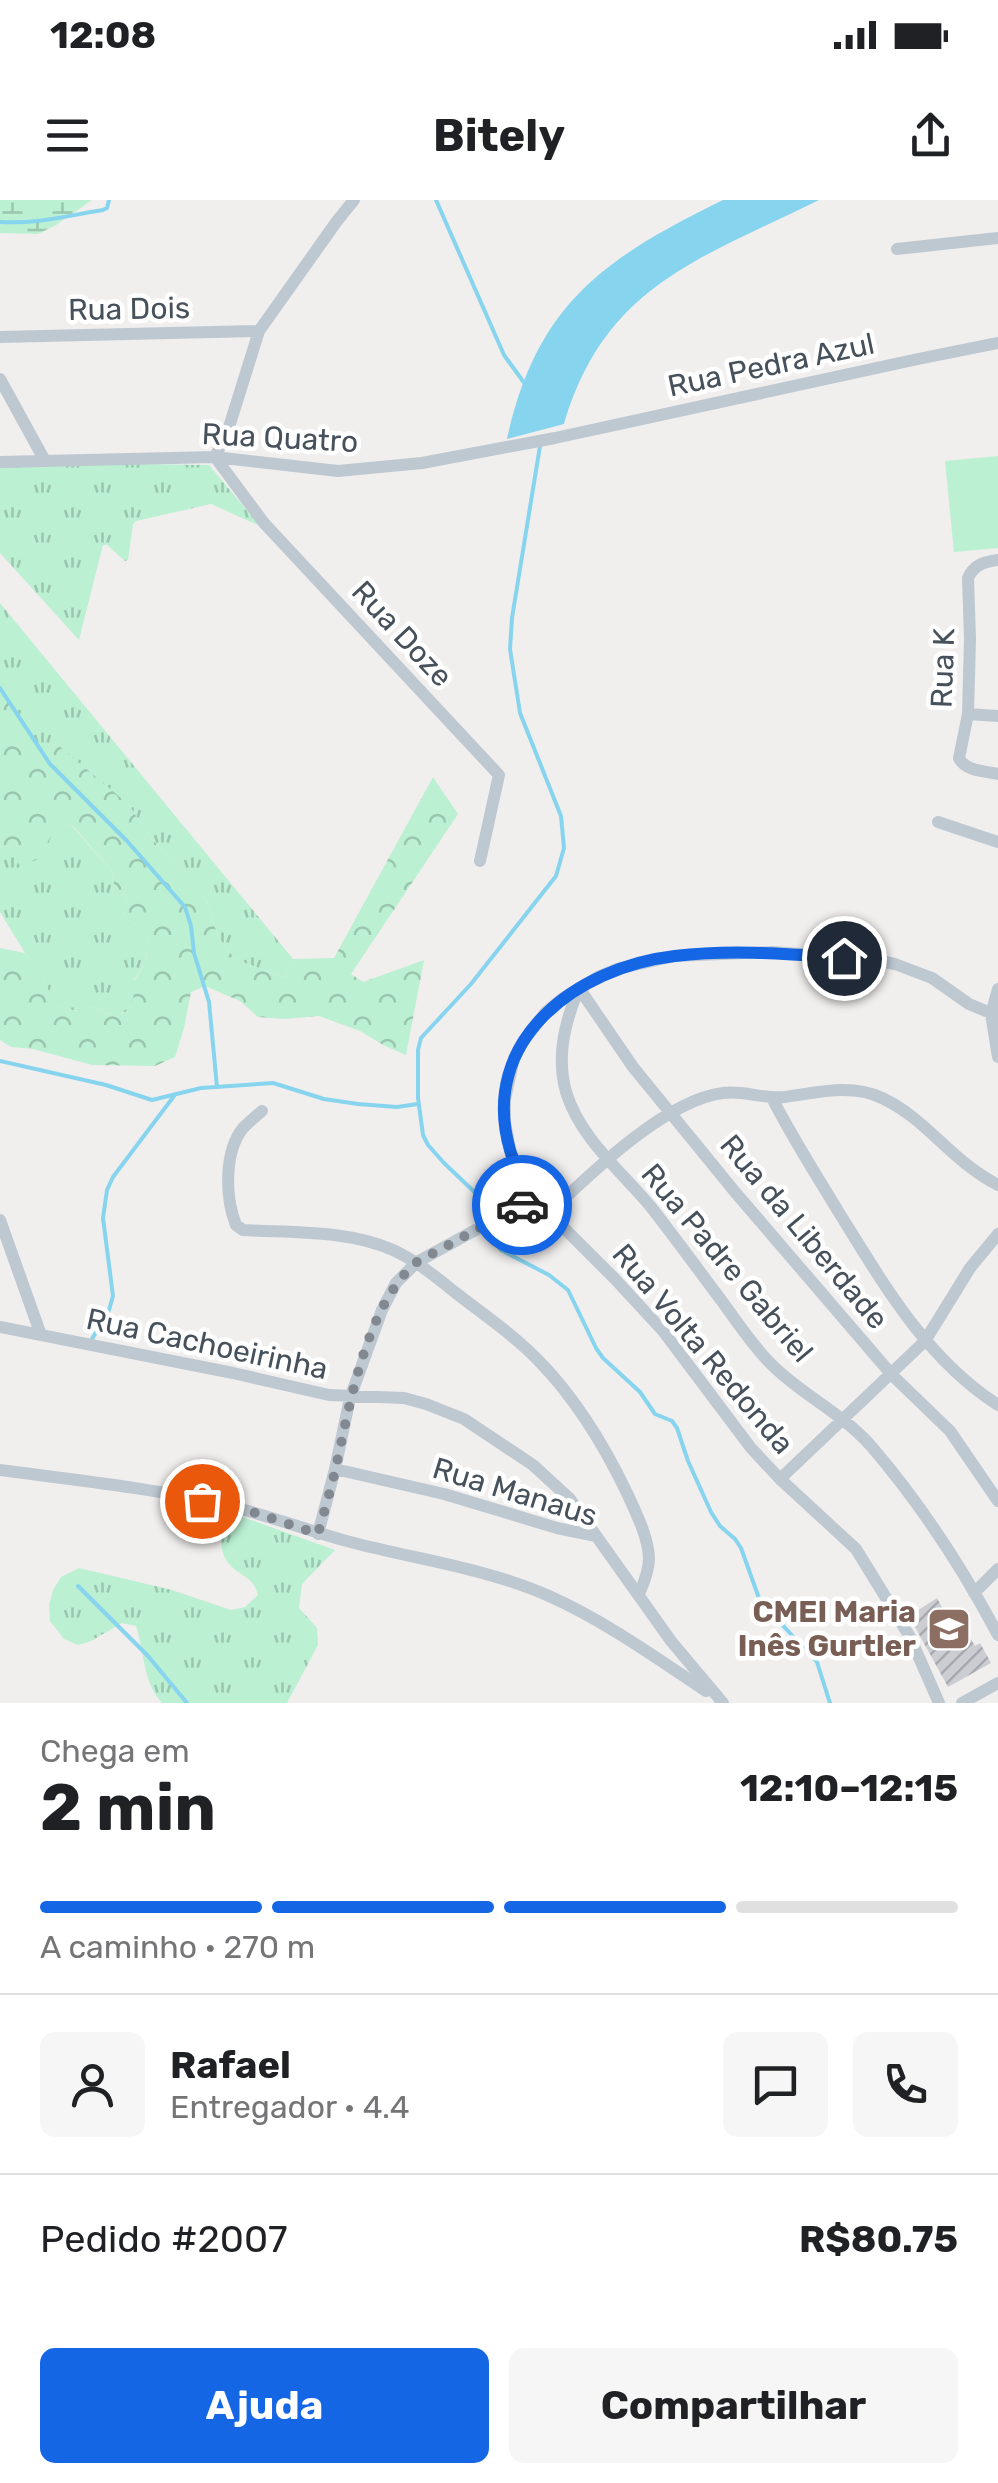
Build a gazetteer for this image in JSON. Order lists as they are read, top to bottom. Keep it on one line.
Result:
{"streets":{"street":["Rua Dois","Rua Pedra Azul","Rua Quatro","Rua Doze","Rua K","Rua da Liberdade","Rua Padre Gabriel","Rua Cachoeirinha","Rua Volta Redonda","Rua Manaus"]},"crossings":[["Rua Pedra Azul","Rua Quatro"],["Rua Quatro","Rua Doze"],["Rua da Liberdade","Rua Padre Gabriel"],["Rua da Liberdade","Rua Volta Redonda"],["Rua Padre Gabriel","Rua Volta Redonda"],["Rua Cachoeirinha","Rua Manaus"]],"places":{"school or university":["CMEI Maria Inês Gurtler"]},"page":{"status":"12:08","header":"Bitely","heading":["2 min","Chega em","12:10–12:15"],"panel":["Rafael","Entregador · 4.4","Pedido #2007","R$80.75"],"bar":"A caminho · 270 m","buttons":["Ajuda","Compartilhar"]}}
